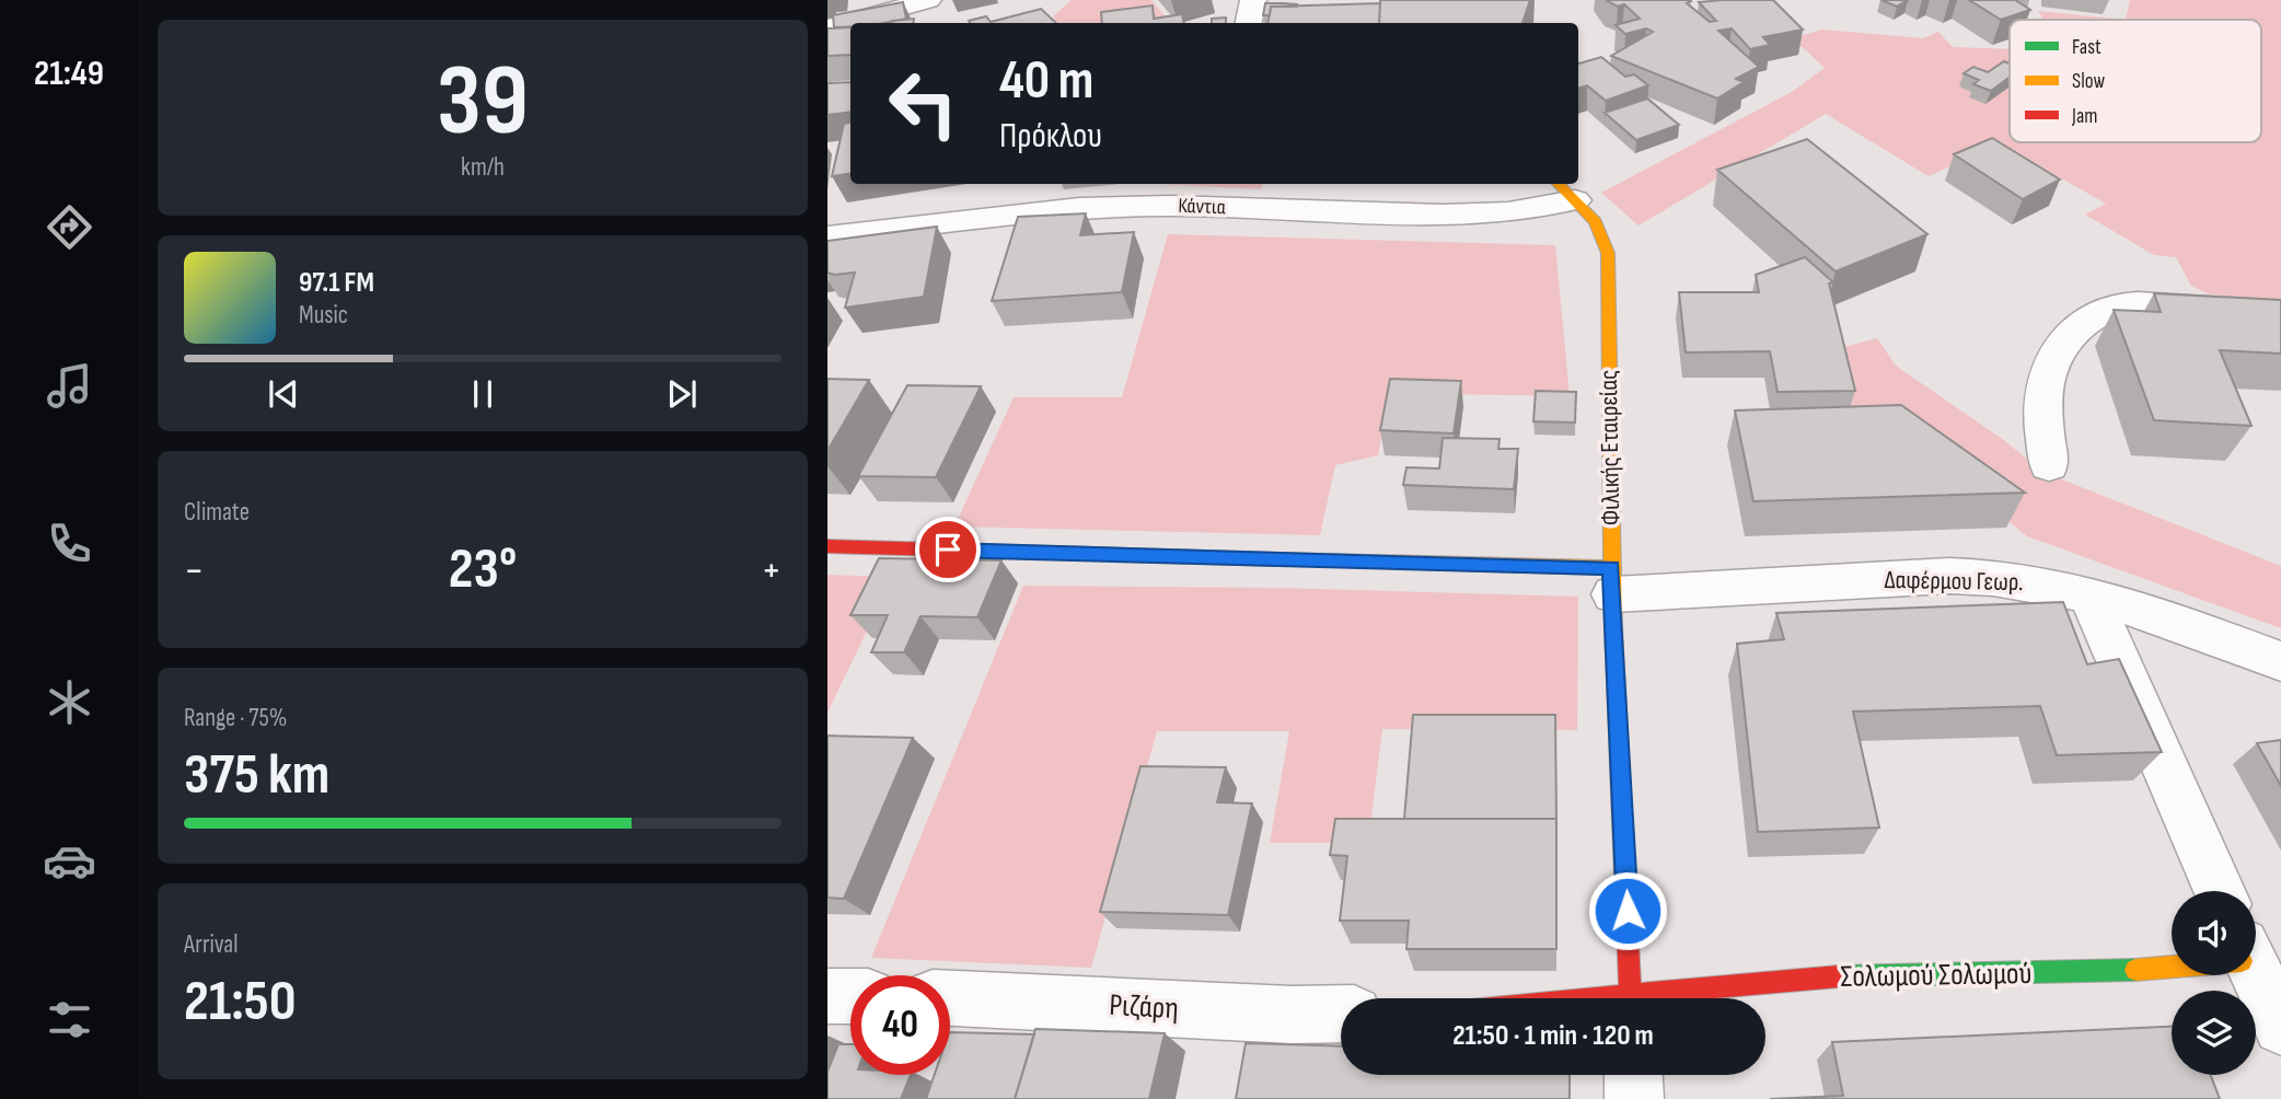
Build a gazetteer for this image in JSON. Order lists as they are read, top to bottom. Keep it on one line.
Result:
{"streets":{"street":["Κάντια","Φιλικής Εταιρείας","Δαφέρμου Γεωρ.","Σολωμού Σολωμού","Ριζάρη"]},"crossings":[["Κάντια","Φιλικής Εταιρείας"],["Φιλικής Εταιρείας","Δαφέρμου Γεωρ."]],"legend":["Fast","Slow","Jam"],"page":{"tabs":"21:49","tile":[["39","km/h"],"Climate",["Range · 75%","375 km"],["Arrival","21:50"]],"turn":["40 m","Πρόκλου"],"song":["97.1 FM","Music"],"heat":["−","23°","+"],"limit":"40","trip":"21:50 · 1 min · 120 m"}}
